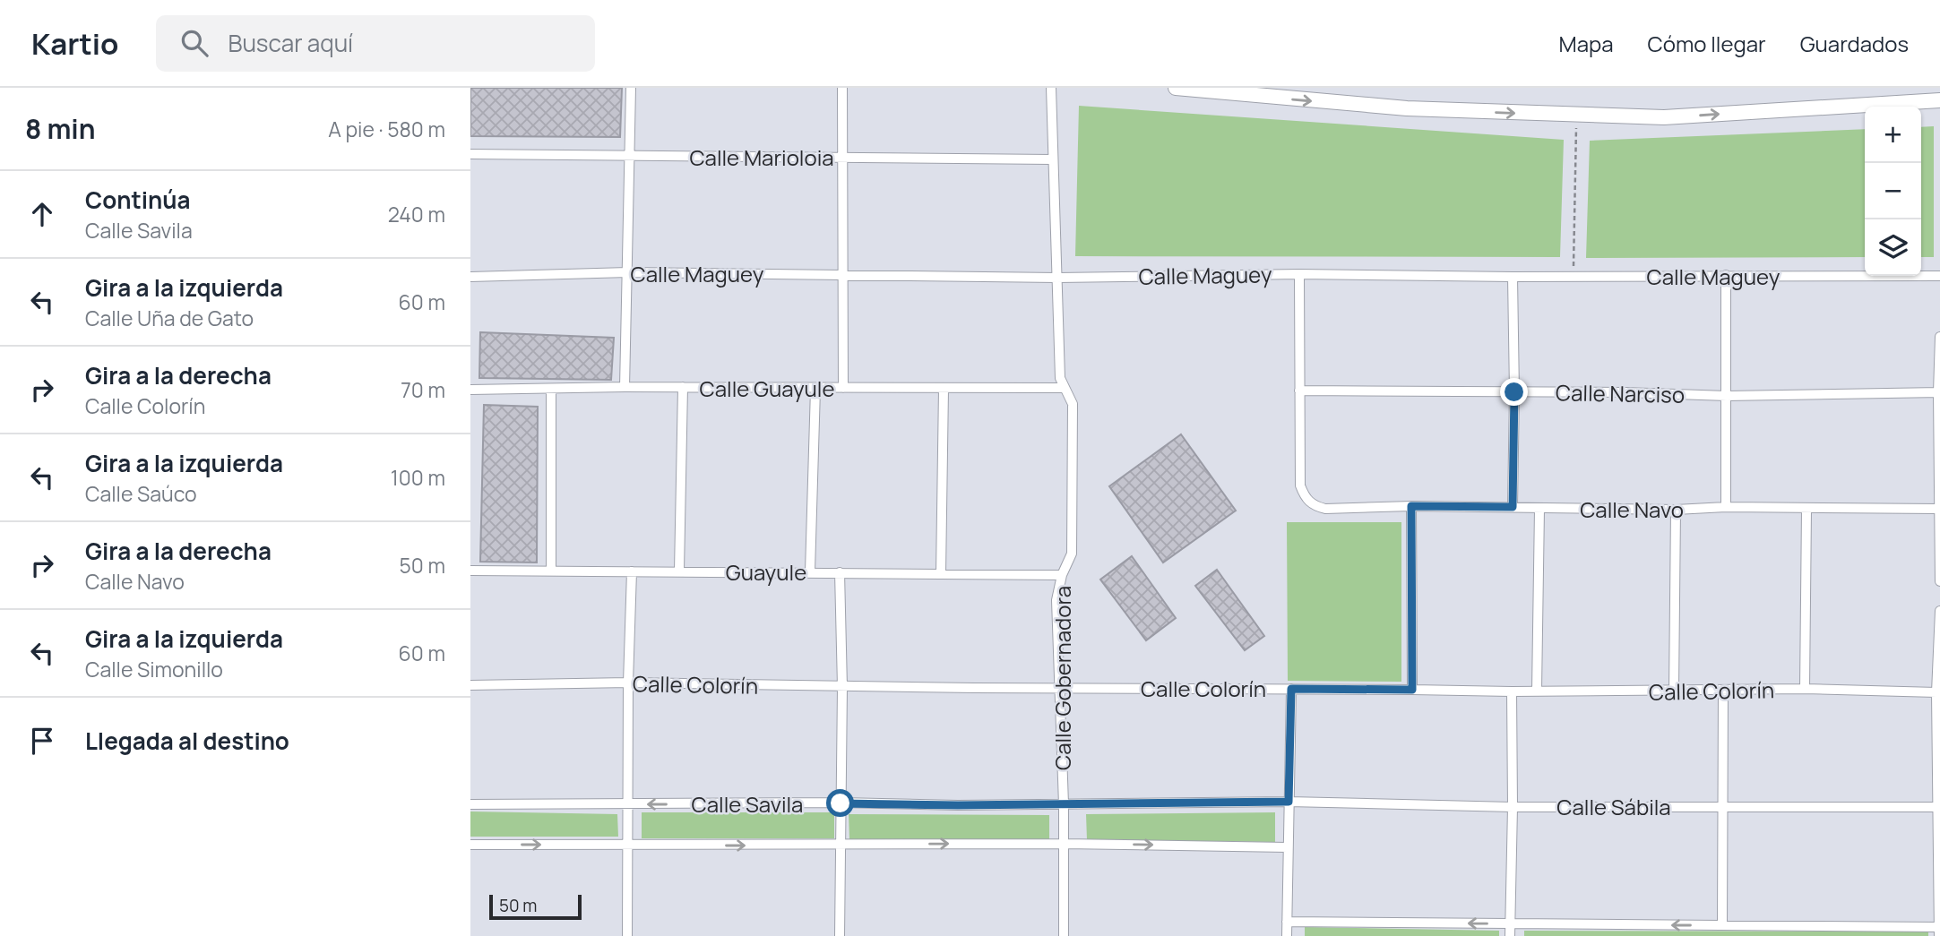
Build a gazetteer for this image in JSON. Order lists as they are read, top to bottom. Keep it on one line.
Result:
{"streets":{"street":["Calle Marioloia","Calle Maguey","Calle Guayule","Calle Narciso","Calle Navo","Guayule","Calle Gobernadora","Calle Colorín","Calle Savila","Calle Sábila"]},"crossings":[["Calle Marioloia","Calle Gobernadora"],["Calle Maguey","Calle Gobernadora"],["Calle Guayule","Calle Gobernadora"],["Calle Narciso","Calle Navo"],["Guayule","Calle Gobernadora"],["Calle Gobernadora","Calle Colorín"],["Calle Gobernadora","Calle Savila"],["Calle Savila","Calle Sábila"]],"scale_bar":"50 m","page":{"header":"Kartio","search":"Buscar aquí","nav":["Mapa","Cómo llegar","Guardados"],"heading":["8 min","A pie · 580 m"],"map_buttons":["+","−"],"list":[["Continúa","Calle Savila","240 m"],["Gira a la izquierda","Calle Uña de Gato","60 m"],["Gira a la derecha","Calle Colorín","70 m"],["Gira a la izquierda","Calle Saúco","100 m"],["Gira a la derecha","Calle Navo","50 m"],["Gira a la izquierda","Calle Simonillo","60 m"],"Llegada al destino"],"scale":"50 m"}}
